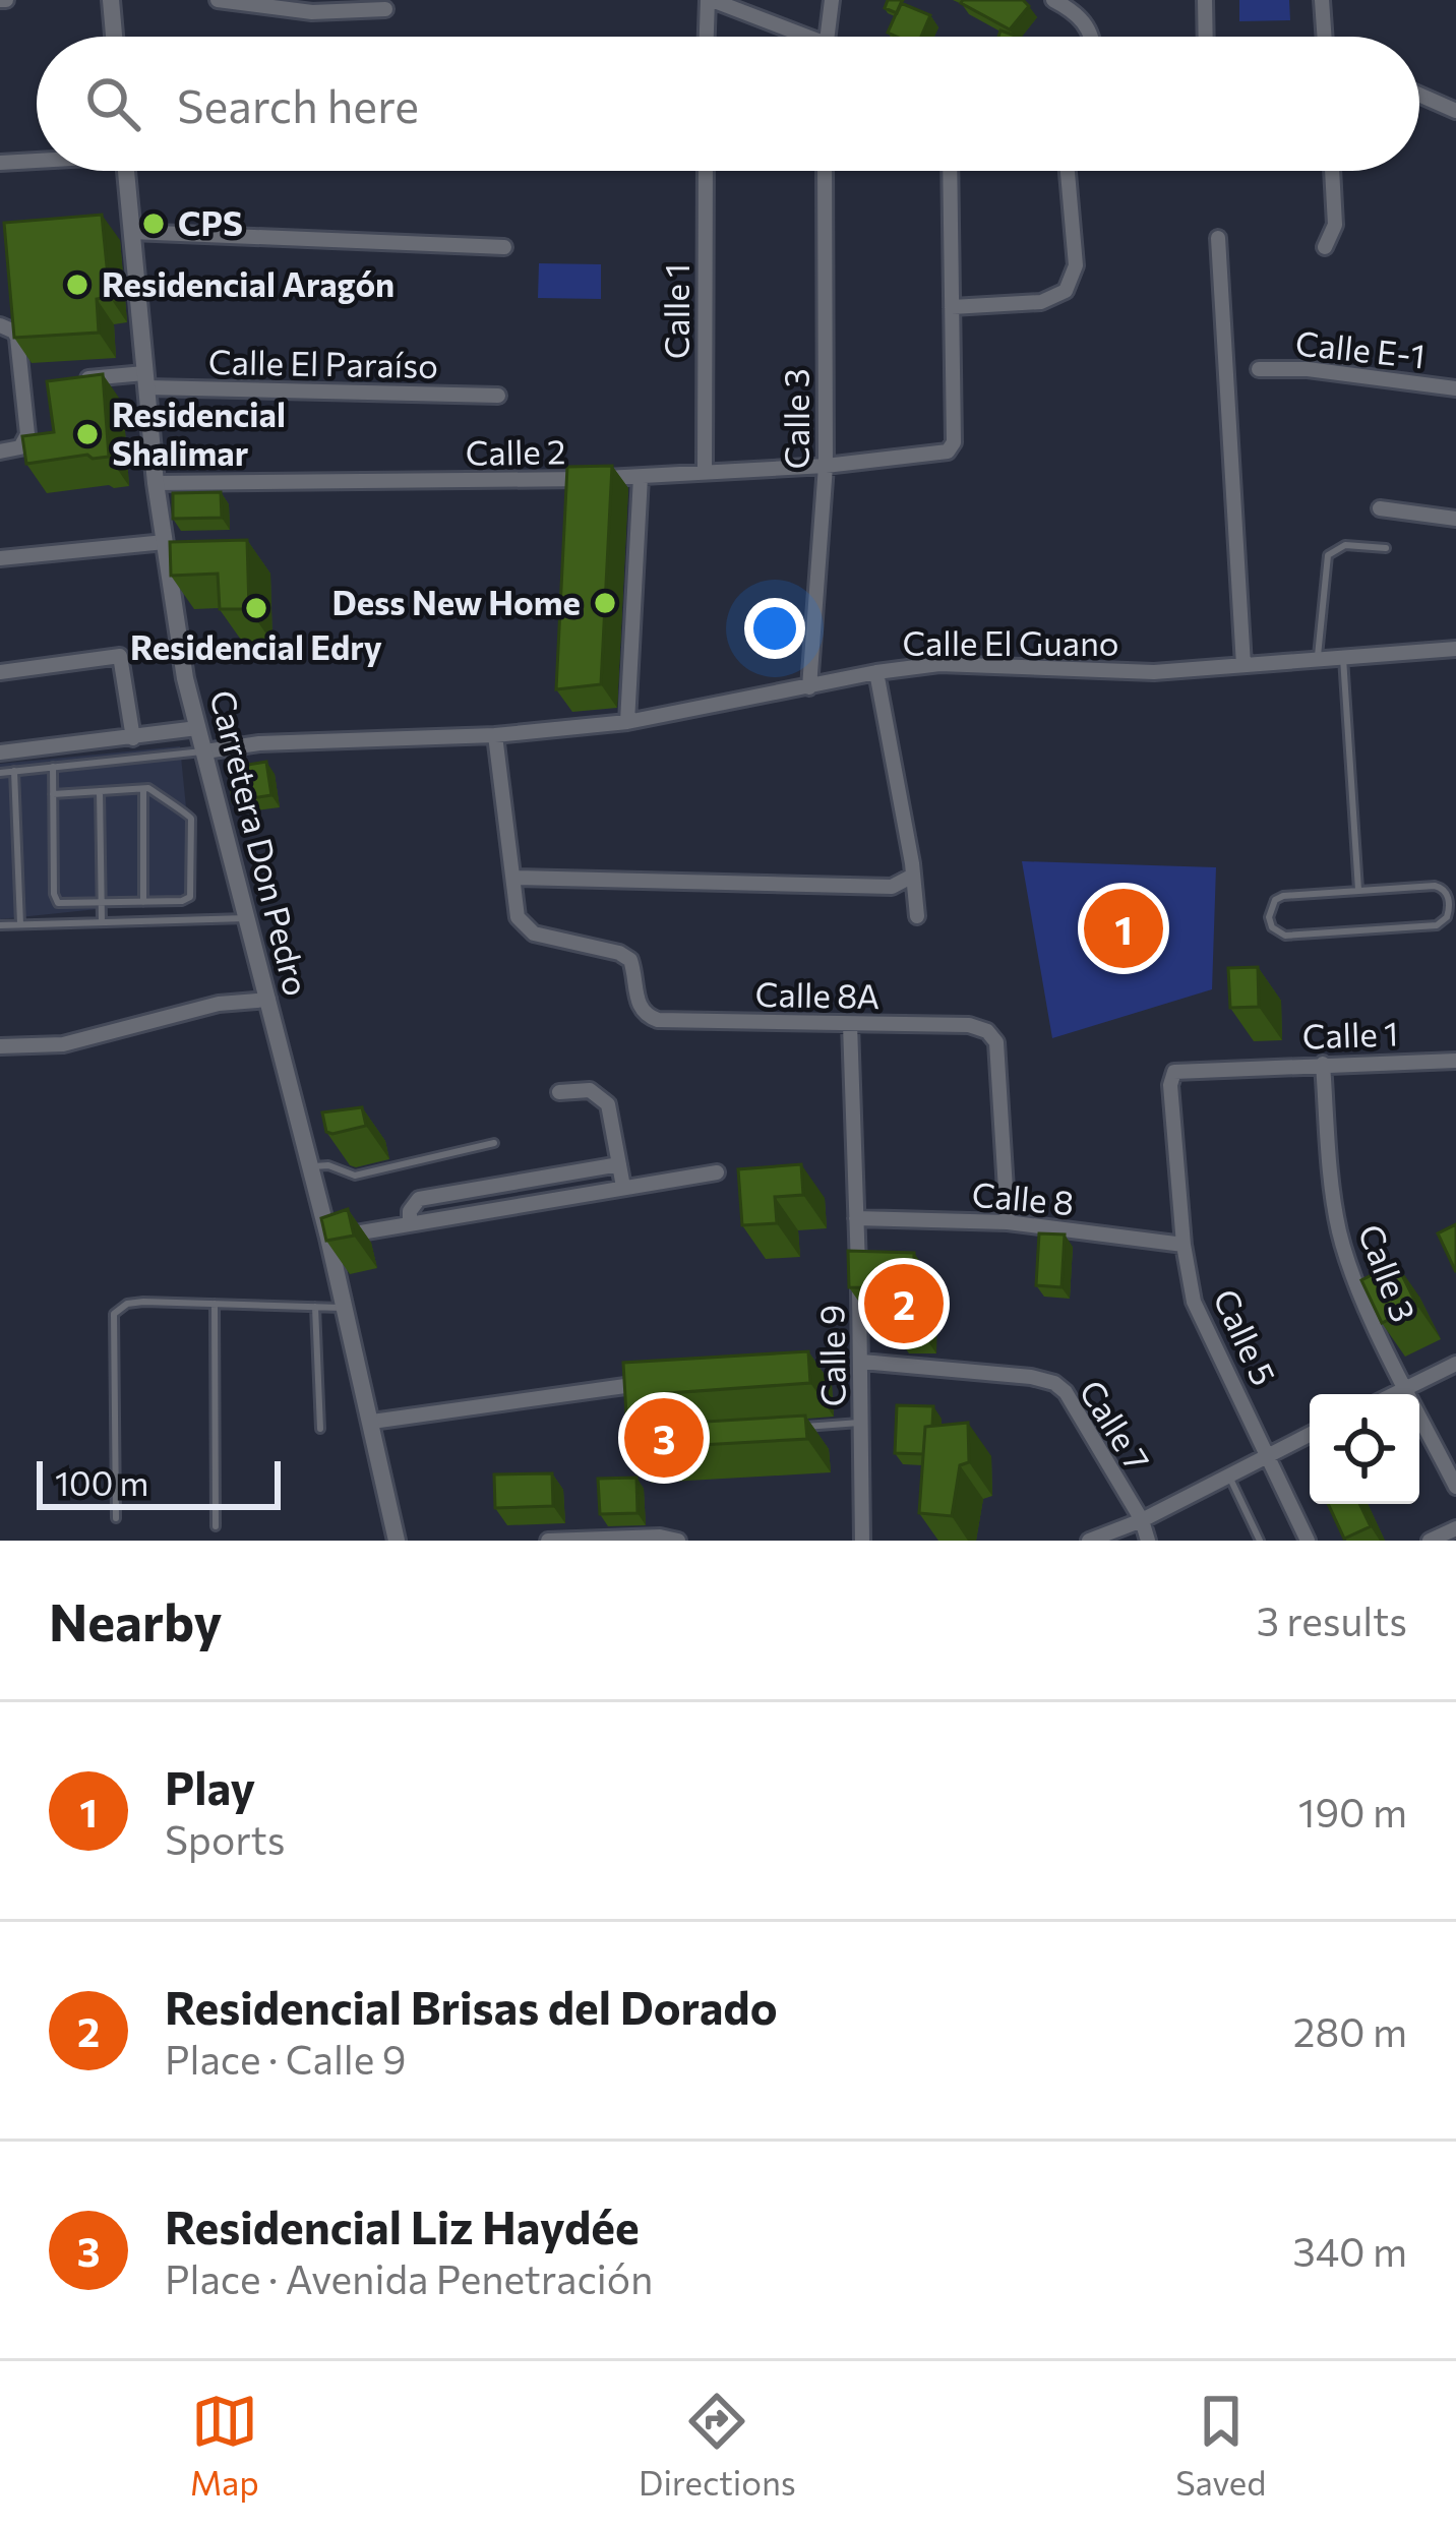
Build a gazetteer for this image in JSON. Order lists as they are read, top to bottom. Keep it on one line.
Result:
{"streets":{"street":["Calle 1","Calle E-1","Calle El Paraíso","Calle 3","Calle 2","Calle El Guano","Carretera Don Pedro","Calle 8A","Calle 8","Calle 5","Calle 9","Calle 7"]},"crossings":[["Calle 1","Calle 3"],["Calle 1","Calle 2"],["Calle 1","Calle 5"],["Calle El Paraíso","Carretera Don Pedro"],["Calle 3","Calle 2"],["Calle 3","Calle El Guano"],["Calle 2","Carretera Don Pedro"],["Calle El Guano","Carretera Don Pedro"],["Calle 8A","Calle 8"],["Calle 8A","Calle 9"],["Calle 8","Calle 5"],["Calle 8","Calle 9"],["Calle 9","Calle 7"]],"places":["CPS","Residencial Aragón","Residencial Shalimar","Dess New Home","Residencial Edry"],"scale_bar":"100 m","page":{"search":"Search here","pins":["1","2","3"],"scale":"100 m","heading":["Nearby","3 results"],"list":[{"mark":"1","name":"Play","note":"Sports","value":"190 m"},{"mark":"2","name":"Residencial Brisas del Dorado","note":"Place · Calle 9","value":"280 m"},{"mark":"3","name":"Residencial Liz Haydée","note":"Place · Avenida Penetración","value":"340 m"}],"nav":["Map","Directions","Saved"]}}
